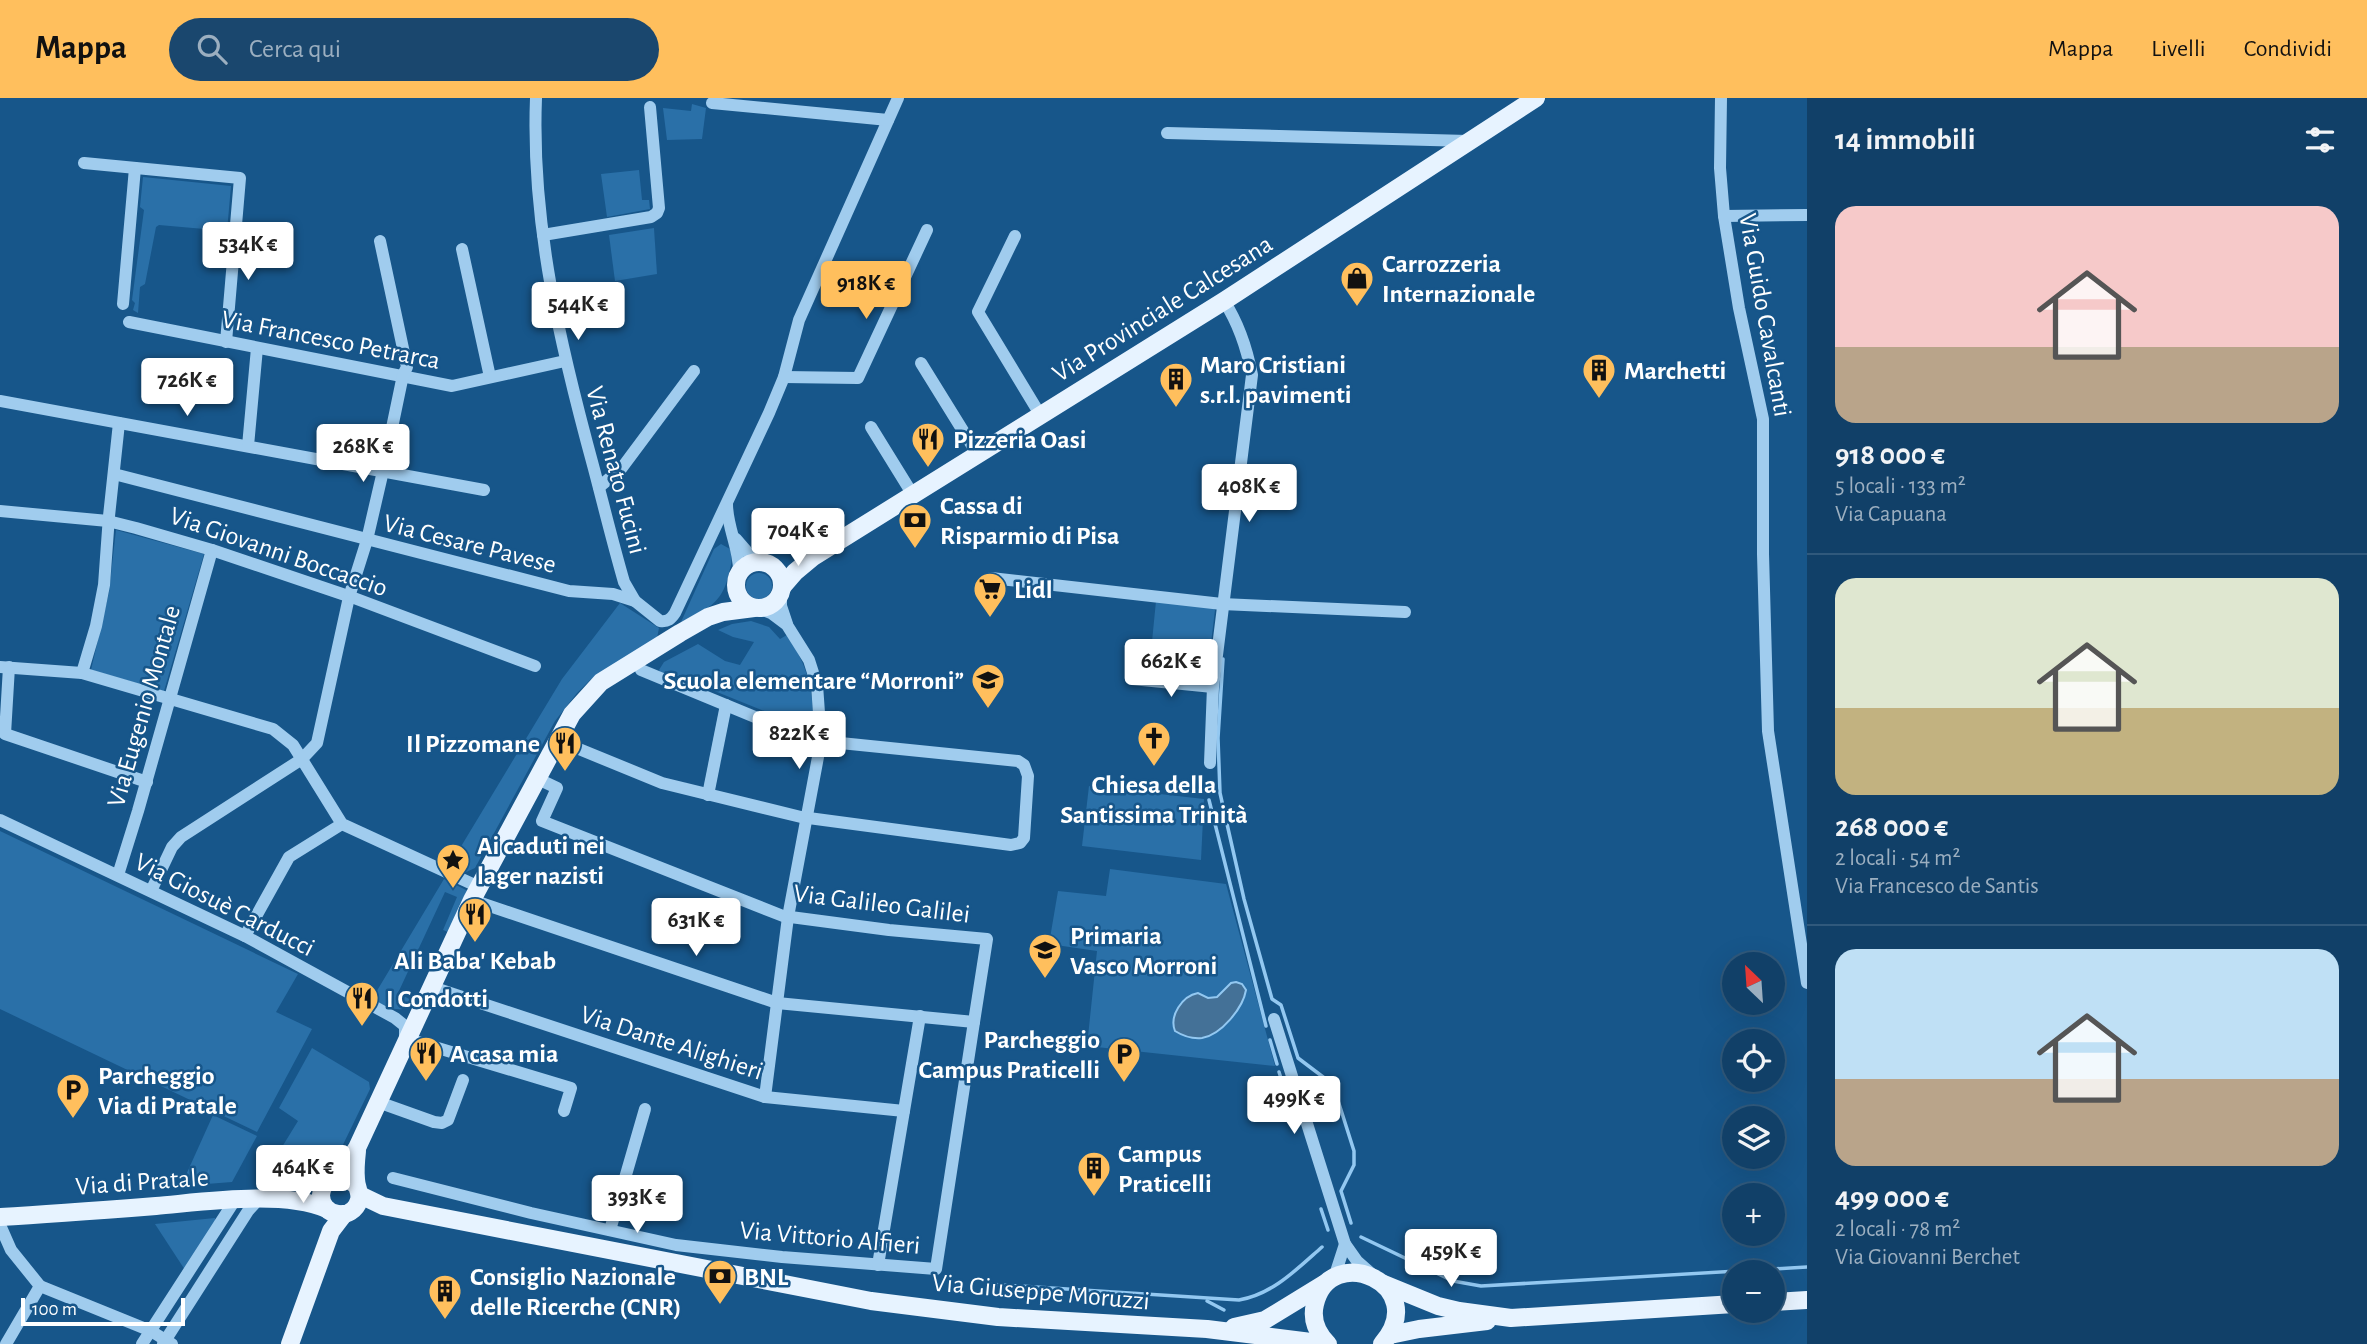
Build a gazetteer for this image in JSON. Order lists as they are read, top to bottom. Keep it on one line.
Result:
{"streets":{"main road":["Via Provinciale Calcesana","Via di Pratale","Via Giuseppe Moruzzi"],"street":["Via Guido Cavalcanti","Via Francesco Petrarca","Via Renato Fucini","Via Cesare Pavese","Via Giovanni Boccaccio","Via Eugenio Montale","Via Galileo Galilei","Via Giosuè Carducci","Via Dante Alighieri","Via Vittorio Alfieri"]},"crossings":[["Via Francesco Petrarca","Via Renato Fucini"],["Via Renato Fucini","Via Cesare Pavese"],["Via Giovanni Boccaccio","Via Eugenio Montale"],["Via Eugenio Montale","Via Giosuè Carducci"],["Via Galileo Galilei","Via Vittorio Alfieri"],["Via di Pratale","Via Giuseppe Moruzzi"]],"places":{"shop":["Carrozzeria Internazionale"],"building":["Marchetti","Maro Cristiani s.r.l. pavimenti","Campus Praticelli","Consiglio Nazionale delle Ricerche (CNR)"],"restaurant":["Pizzeria Oasi","Il Pizzomane","Ali Baba' Kebab","I Condotti","A casa mia"],"bank":["Cassa di Risparmio di Pisa","BNL"],"supermarket":["Lidl"],"school or university":["Scuola elementare “Morroni”","Primaria Vasco Morroni"],"church":["Chiesa della Santissima Trinità"],"place":["Ai caduti nei lager nazisti"],"parking":["Parcheggio Campus Praticelli","Parcheggio Via di Pratale"]},"scale_bar":"100 m","north":"top left","page":{"header":"Mappa","search":"Cerca qui","nav":["Mappa","Livelli","Condividi"],"heading":"14 immobili","list":[{"name":"918 000 €","note":"5 locali · 133 m² · Via Capuana"},{"name":"268 000 €","note":"2 locali · 54 m² · Via Francesco de Santis"},{"name":"499 000 €","note":"2 locali · 78 m² · Via Giovanni Berchet"}],"price":["534K €","918K €","544K €","726K €","268K €","408K €","704K €","662K €","822K €","631K €","499K €","464K €","393K €","459K €"],"map_buttons":["+","−"],"scale":"100 m"}}
